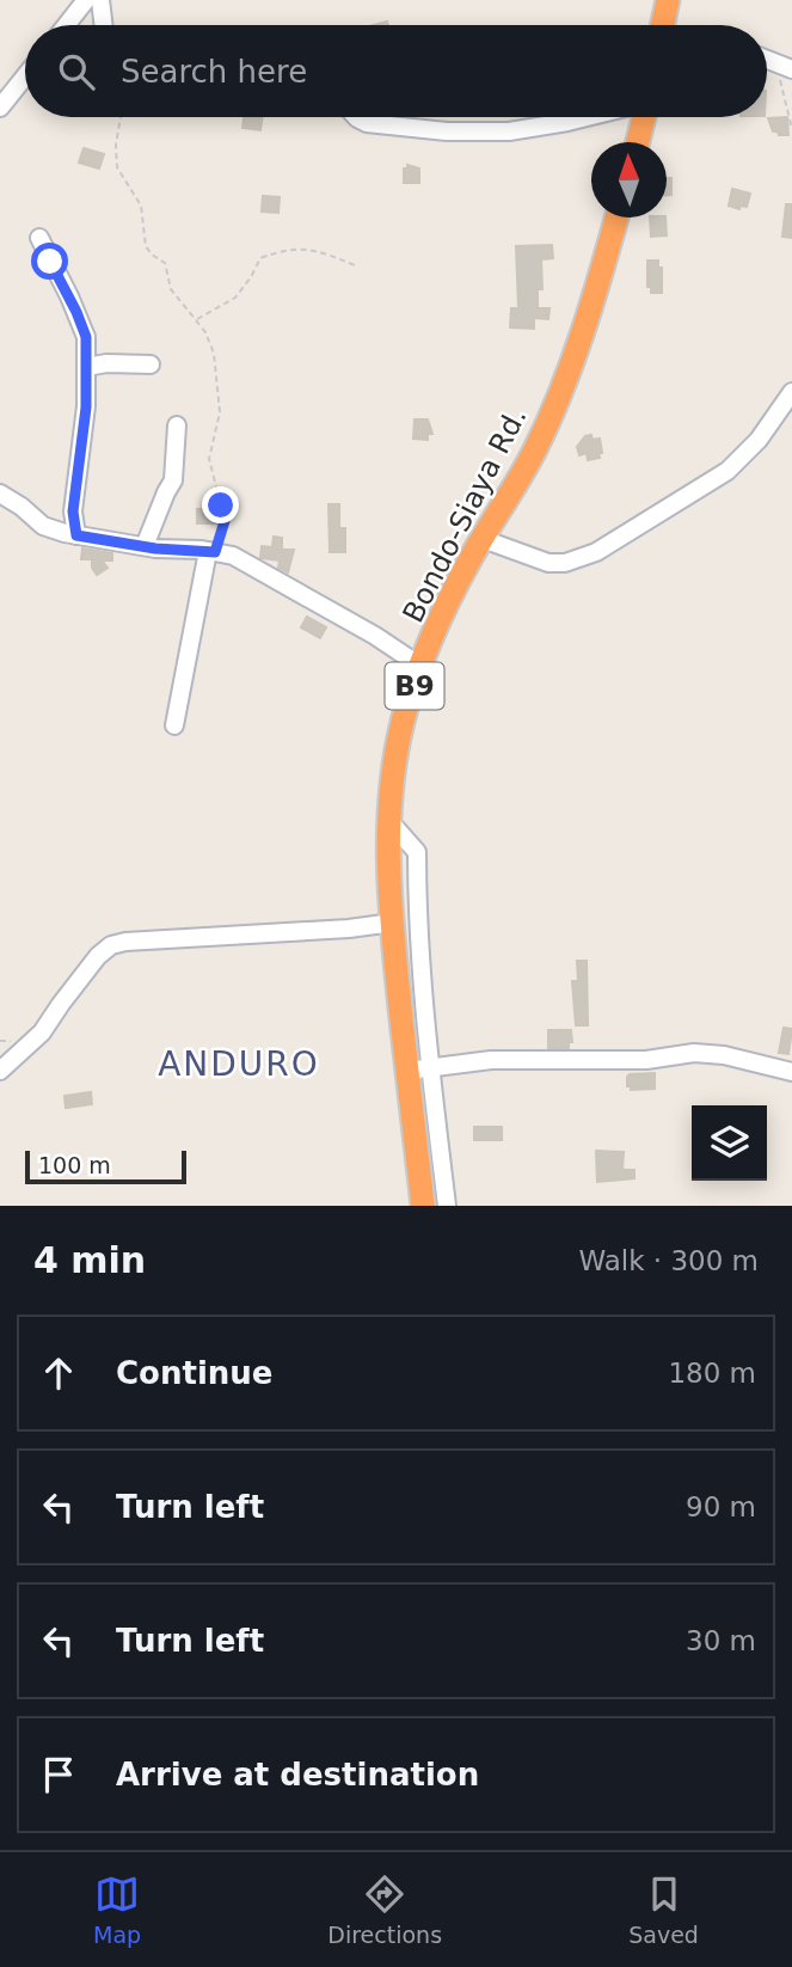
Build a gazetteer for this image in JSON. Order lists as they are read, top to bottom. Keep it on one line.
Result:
{"streets":{"highway":["Bondo-Siaya Rd.","B9"]},"districts":["ANDURO"],"scale_bar":"100 m","north":"top","page":{"search":"Search here","scale":"100 m","heading":["4 min","Walk · 300 m"],"list":[["Continue","180 m"],["Turn left","90 m"],["Turn left","30 m"],"Arrive at destination"],"nav":["Map","Directions","Saved"]}}
